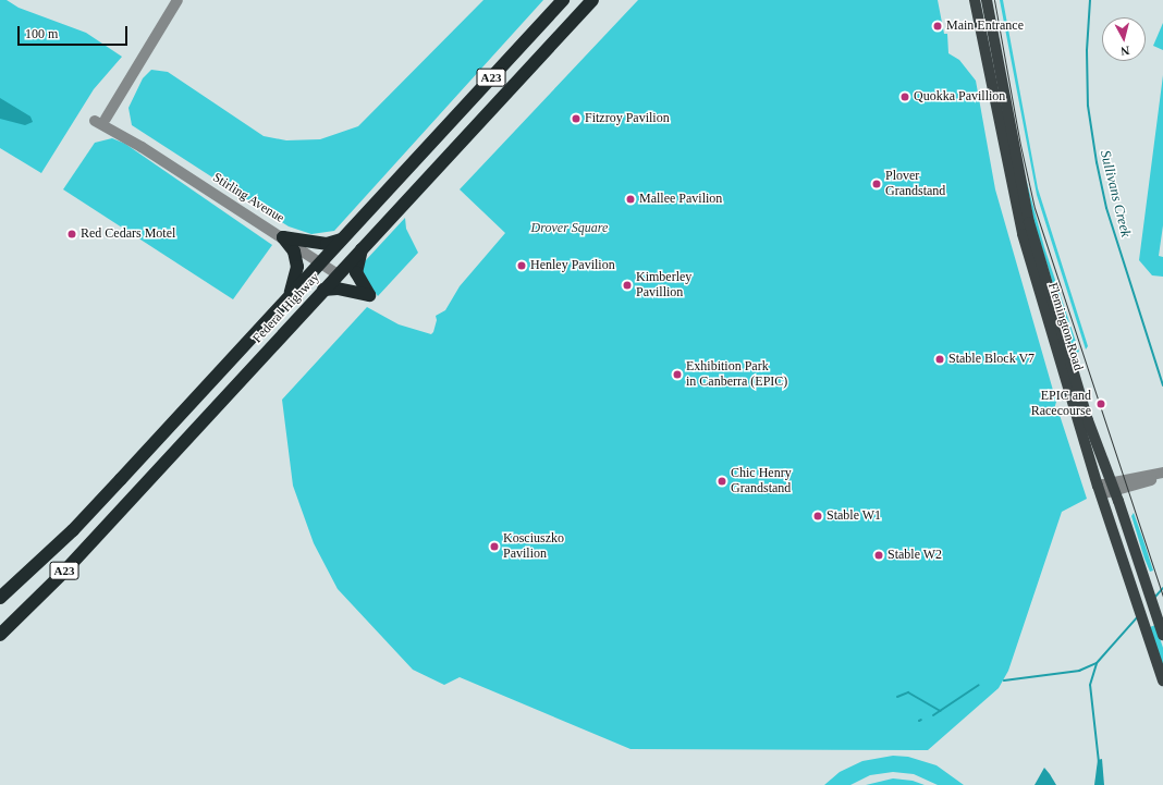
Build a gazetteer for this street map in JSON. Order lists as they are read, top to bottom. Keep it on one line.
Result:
{"streets":{"highway":["A23","Federal Highway"],"main road":["Flemington Road"],"street":["Stirling Avenue"]},"crossings":[["Stirling Avenue","Federal Highway"]],"water":["Sullivans Creek"],"parks":["Drover Square"],"places":["Main Entrance","Quokka Pavillion","Fitzroy Pavilion","Plover Grandstand","Mallee Pavilion","Red Cedars Motel","Henley Pavilion","Kimberley Pavillion","Stable Block V7","Exhibition Park in Canberra (EPIC)","EPIC and Racecourse","Chic Henry Grandstand","Stable W1","Kosciuszko Pavilion","Stable W2"],"scale_bar":"100 m","north":"bottom"}
